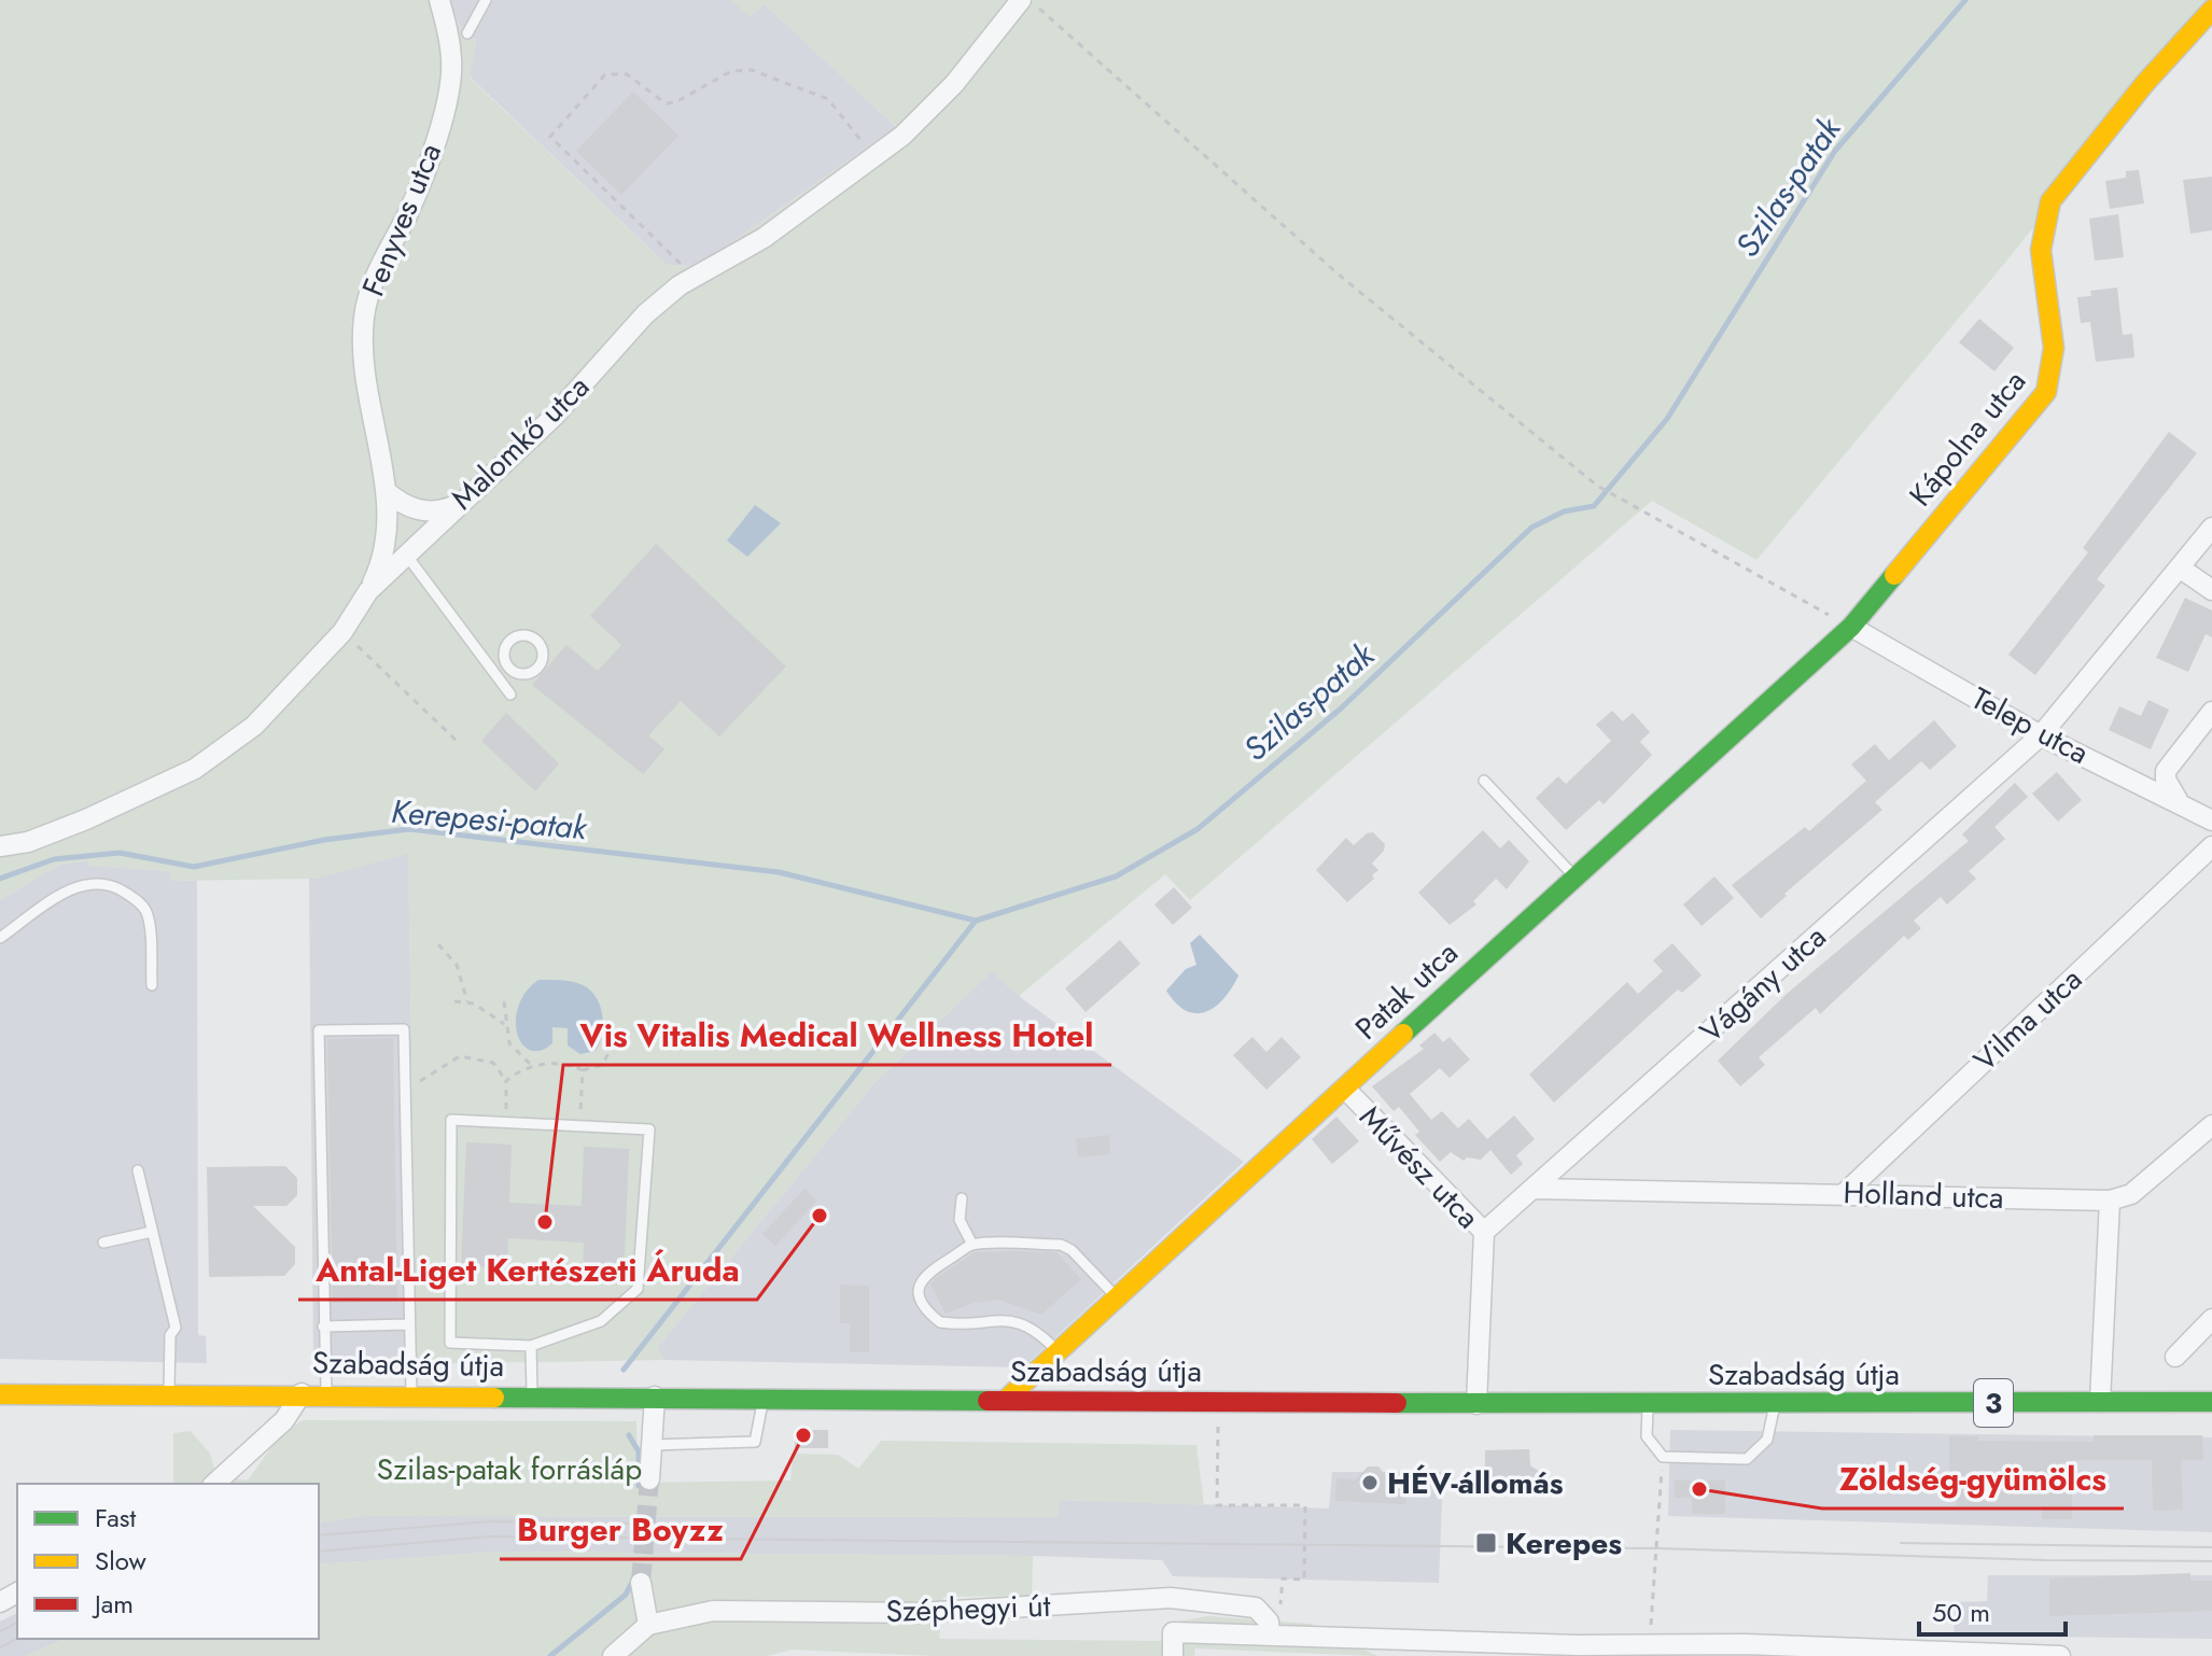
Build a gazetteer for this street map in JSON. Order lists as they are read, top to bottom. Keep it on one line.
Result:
{"streets":{"main road":["Kápolna utca","Patak utca","Szabadság útja","3"],"street":["Fenyves utca","Malomkő utca","Telep utca","Vágány utca","Vilma utca","Művész utca","Holland utca","Széphegyi út"]},"crossings":[["Fenyves utca","Malomkő utca"],["Kápolna utca","Telep utca"],["Kápolna utca","Patak utca"],["Telep utca","Vágány utca"],["Telep utca","Patak utca"],["Vágány utca","Művész utca"],["Vágány utca","Holland utca"],["Patak utca","Művész utca"],["Patak utca","Szabadság útja"],["Vilma utca","Holland utca"],["Művész utca","Szabadság útja"]],"water":["Szilas-patak","Kerepesi-patak"],"parks":["Szilas-patak forrásláp"],"places":{"other":["Antal-Liget Kertészeti Áruda","Vis Vitalis Medical Wellness Hotel","Burger Boyzz","HÉV-állomás","Zöldség-gyümölcs"],"transit":["Kerepes"]},"legend":["Fast","Slow","Jam"],"scale_bar":"50 m"}
